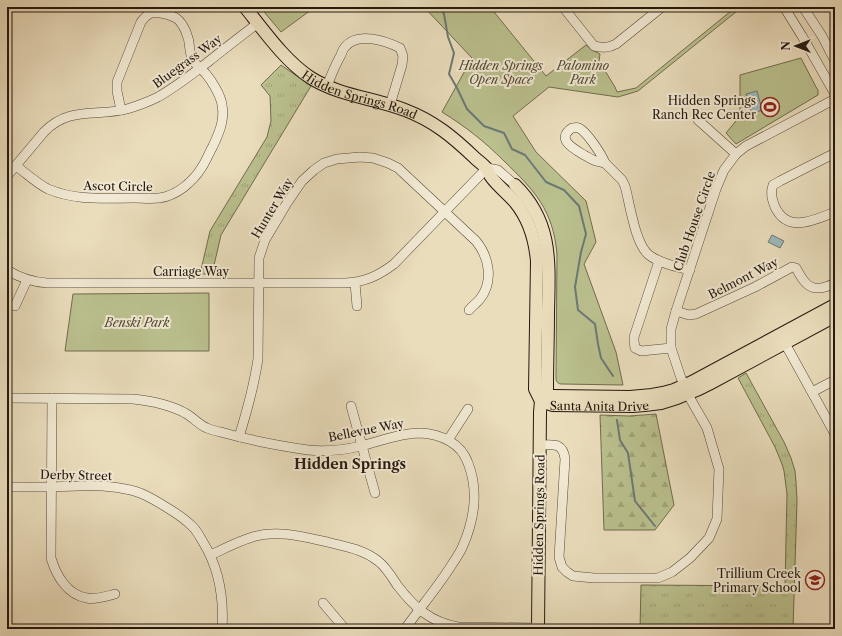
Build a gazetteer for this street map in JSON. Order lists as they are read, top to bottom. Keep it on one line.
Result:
{"streets":{"main road":["Hidden Springs Road","Santa Anita Drive"],"street":["Bluegrass Way","Ascot Circle","Hunter Way","Club House Circle","Carriage Way","Belmont Way","Bellevue Way","Derby Street"]},"crossings":[["Bluegrass Way","Hidden Springs Road"],["Bluegrass Way","Ascot Circle"],["Hidden Springs Road","Club House Circle"],["Hidden Springs Road","Carriage Way"],["Hidden Springs Road","Santa Anita Drive"],["Hunter Way","Carriage Way"],["Hunter Way","Bellevue Way"],["Club House Circle","Belmont Way"],["Club House Circle","Santa Anita Drive"]],"districts":["Hidden Springs"],"parks":["Hidden Springs Open Space","Palomino Park","Benski Park"],"places":{"sports":["Hidden Springs Ranch Rec Center"],"school or university":["Trillium Creek Primary School"]},"north":"left"}
